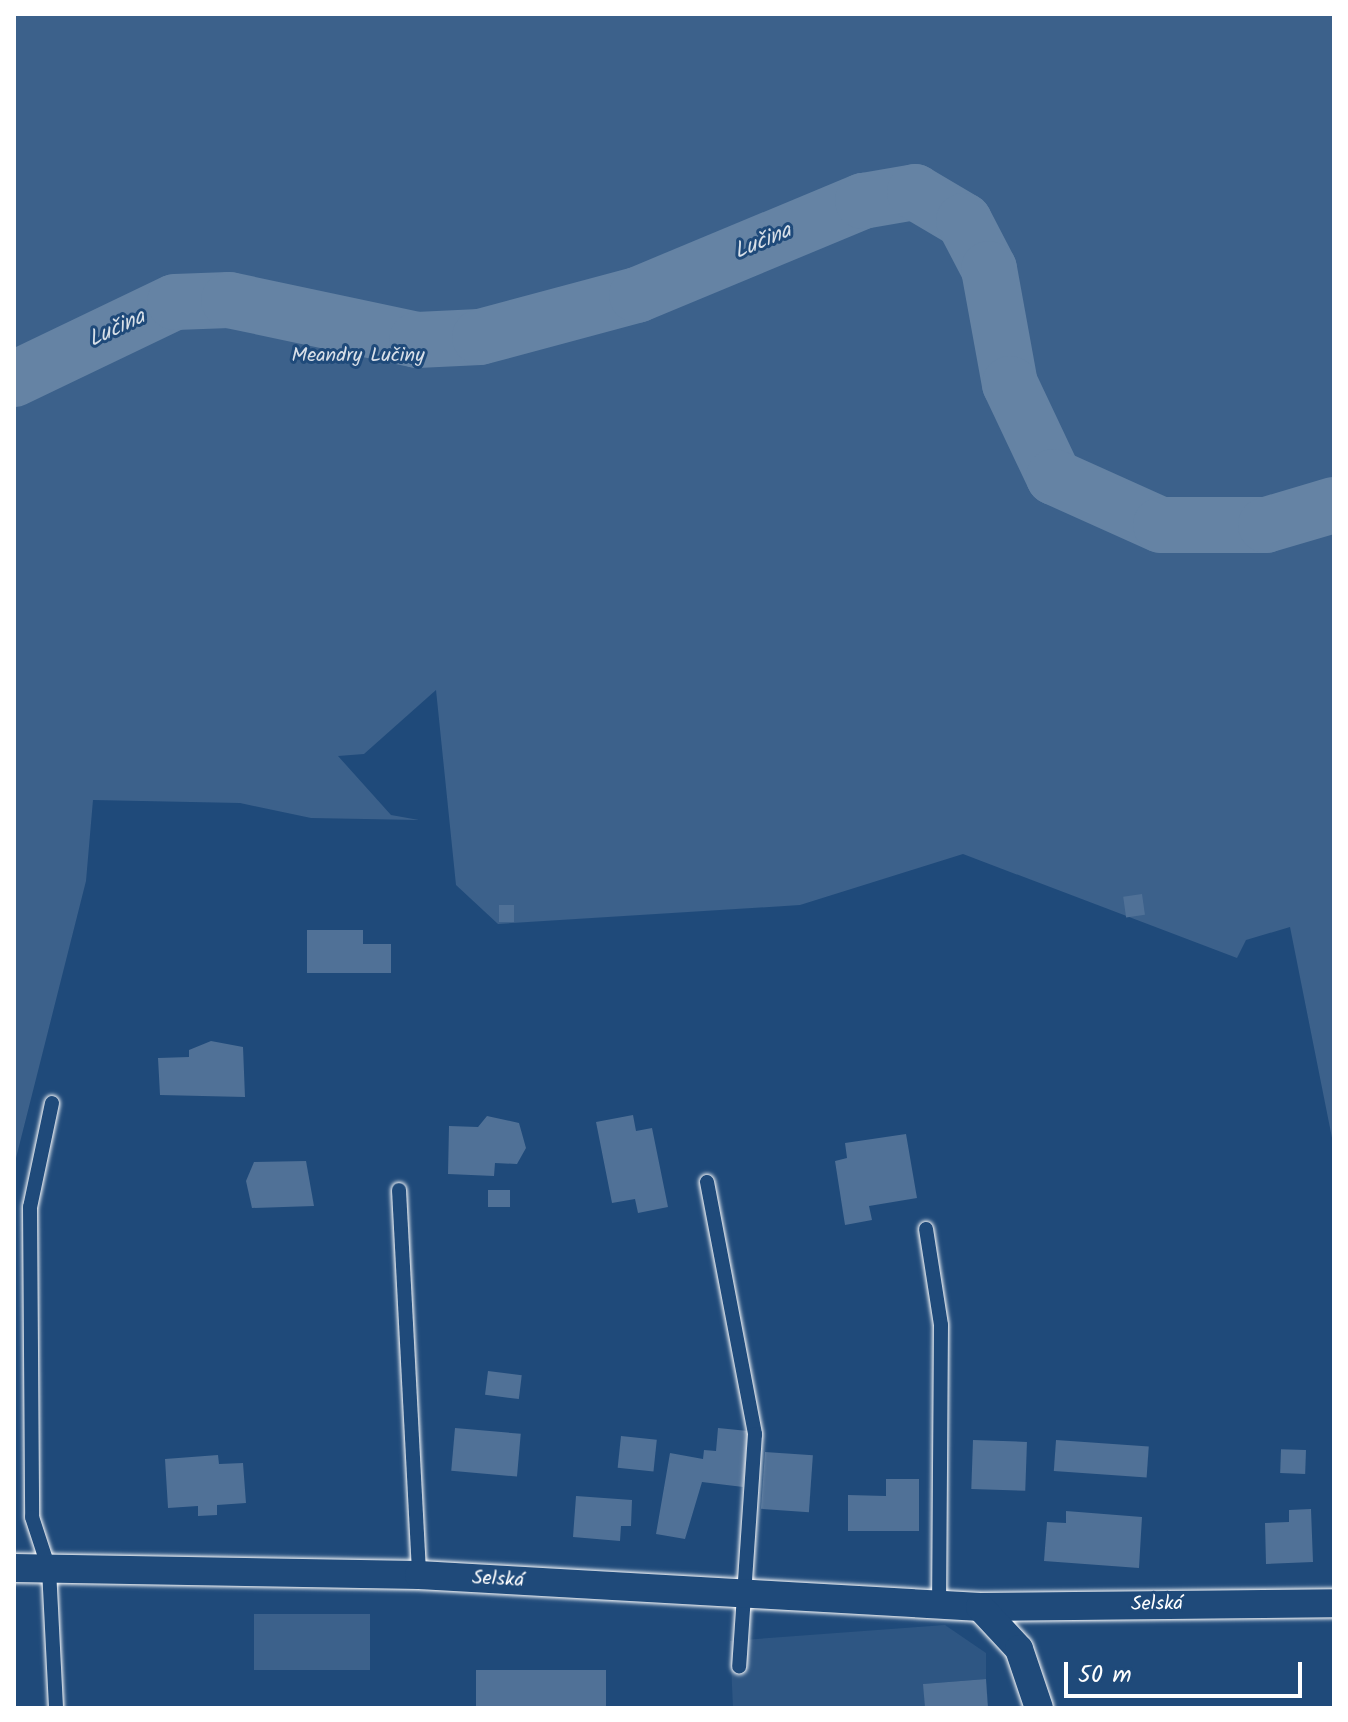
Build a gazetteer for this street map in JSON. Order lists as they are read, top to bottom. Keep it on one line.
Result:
{"streets":{"street":["Selská"]},"water":["Lučina"],"parks":["Meandry Lučiny"],"scale_bar":"50 m"}
